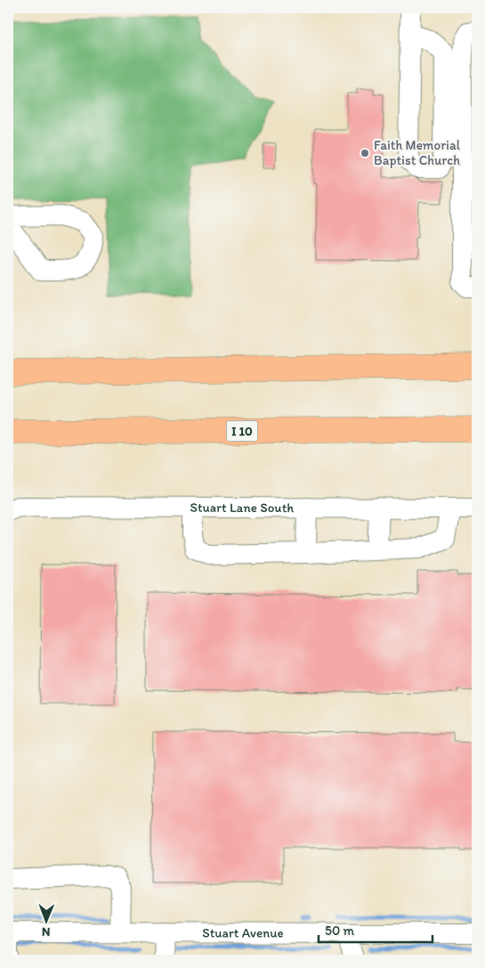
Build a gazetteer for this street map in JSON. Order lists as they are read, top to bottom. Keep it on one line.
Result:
{"streets":{"highway":["I 10"],"street":["Stuart Lane South","Stuart Avenue"]},"places":["Faith Memorial Baptist Church"],"scale_bar":"50 m","north":"bottom"}
